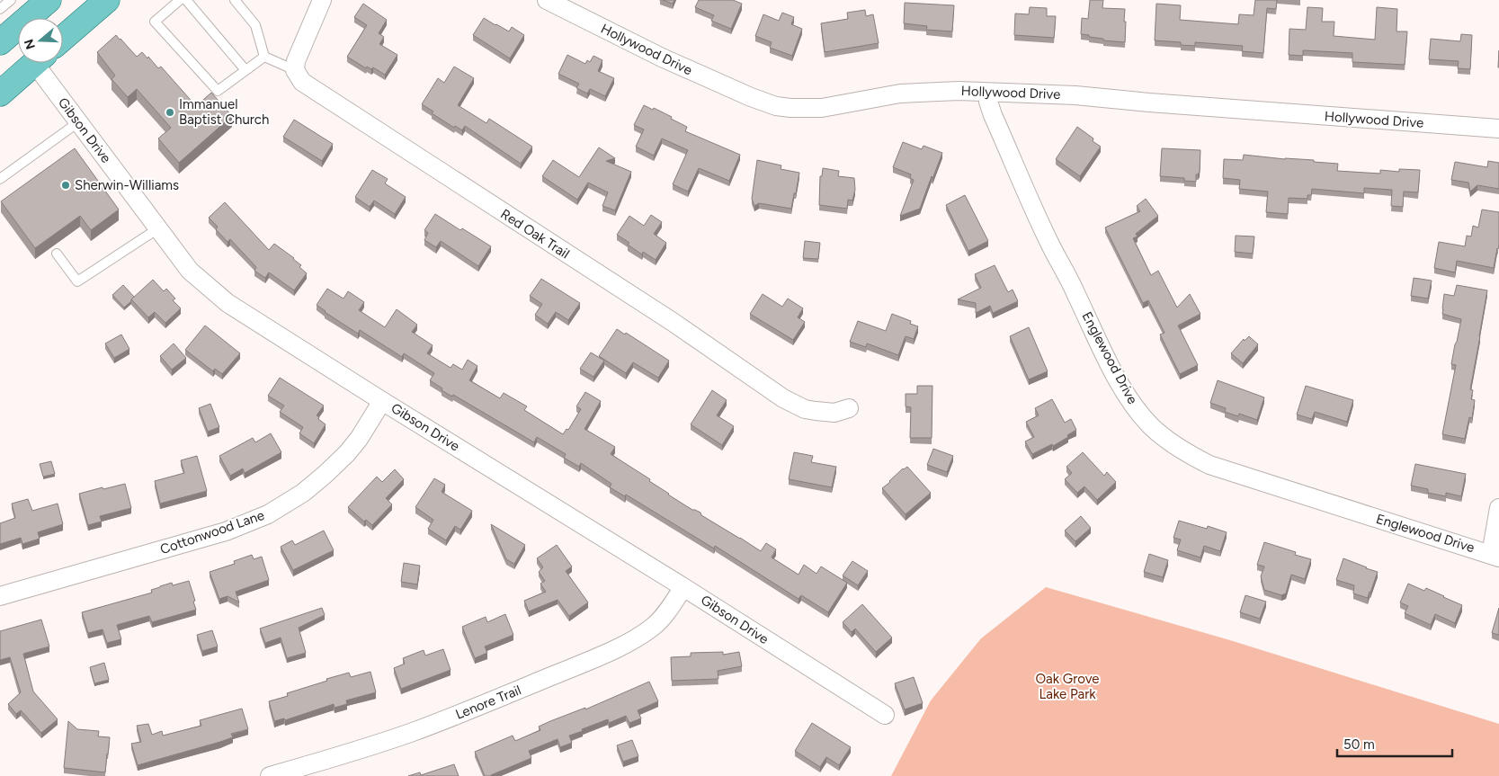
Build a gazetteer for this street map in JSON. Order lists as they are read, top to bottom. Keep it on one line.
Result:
{"streets":{"street":["Hollywood Drive","Gibson Drive","Red Oak Trail","Englewood Drive","Cottonwood Lane","Lenore Trail"]},"crossings":[["Hollywood Drive","Englewood Drive"],["Gibson Drive","Cottonwood Lane"],["Gibson Drive","Lenore Trail"]],"parks":["Oak Grove Lake Park"],"places":["Immanuel Baptist Church","Sherwin-Williams"],"scale_bar":"50 m","north":"left"}
